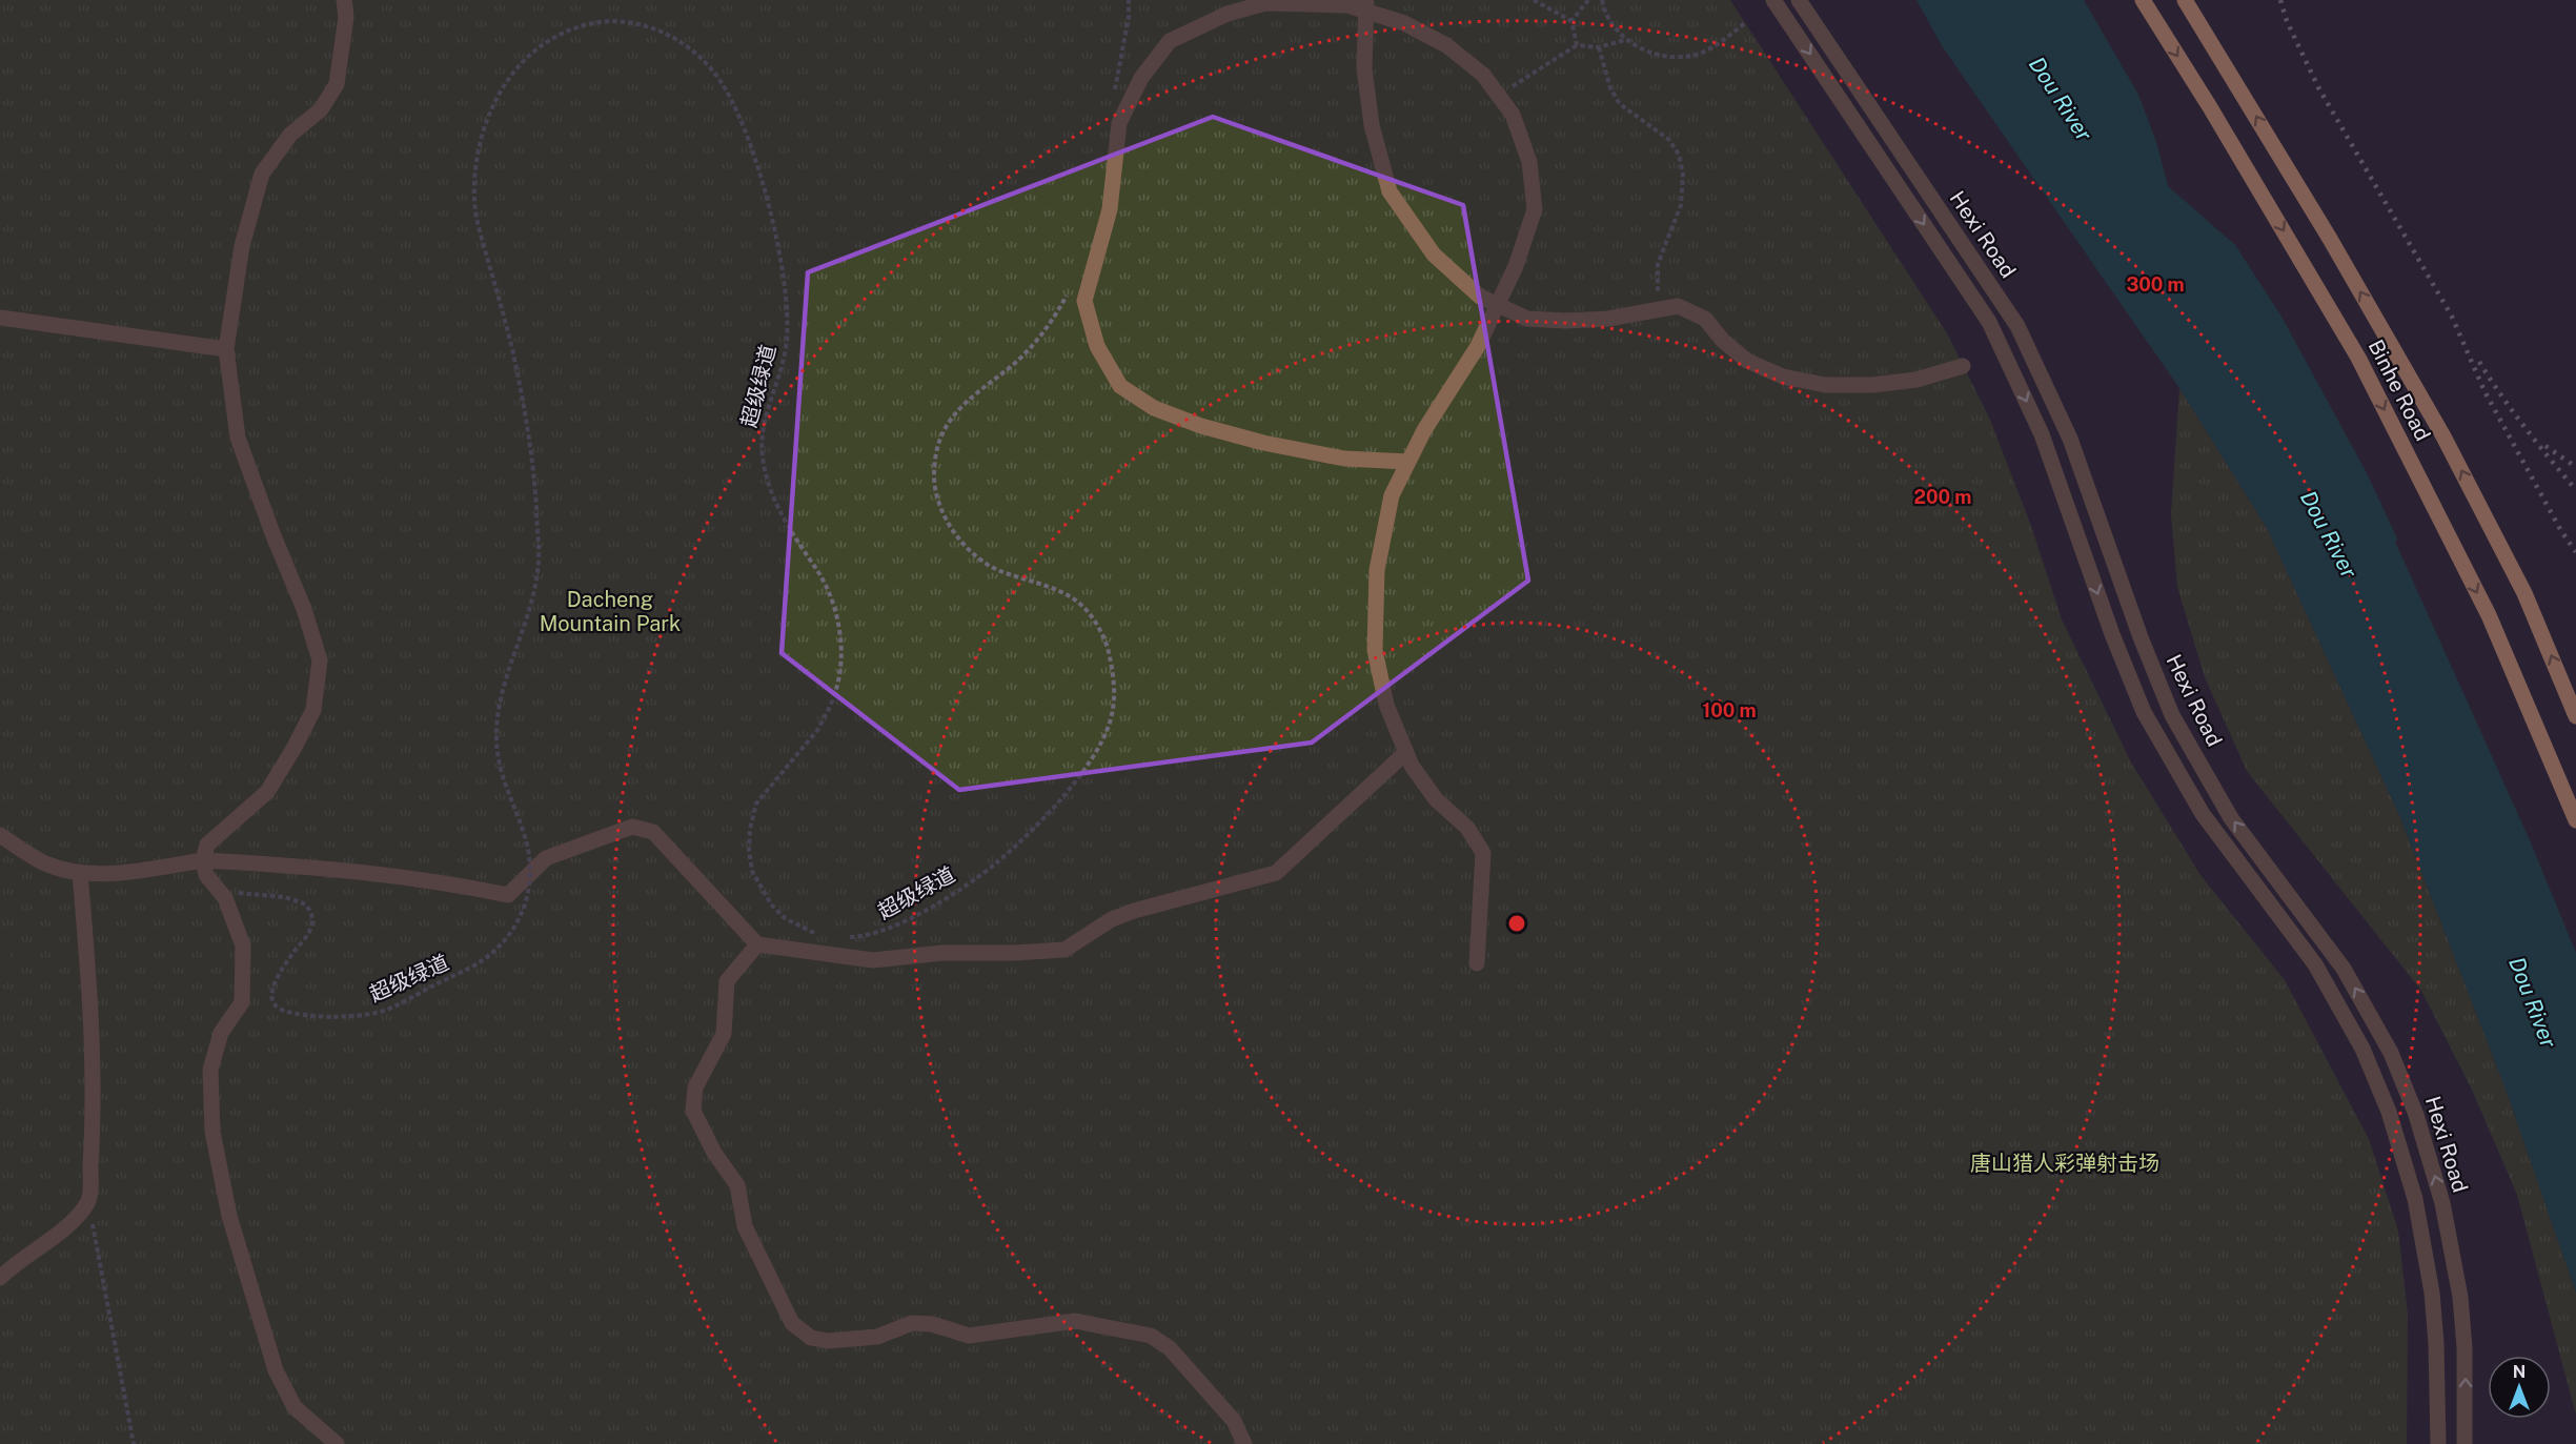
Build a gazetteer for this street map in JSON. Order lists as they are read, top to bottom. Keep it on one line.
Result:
{"streets":{"main road":["Binhe Road"],"street":["Hexi Road"],"path":["超级绿道"]},"water":["Dou River"],"parks":["Dacheng Mountain Park","唐山猎人彩弹射击场"],"north":"top","rings":["300 m","200 m","100 m"]}
